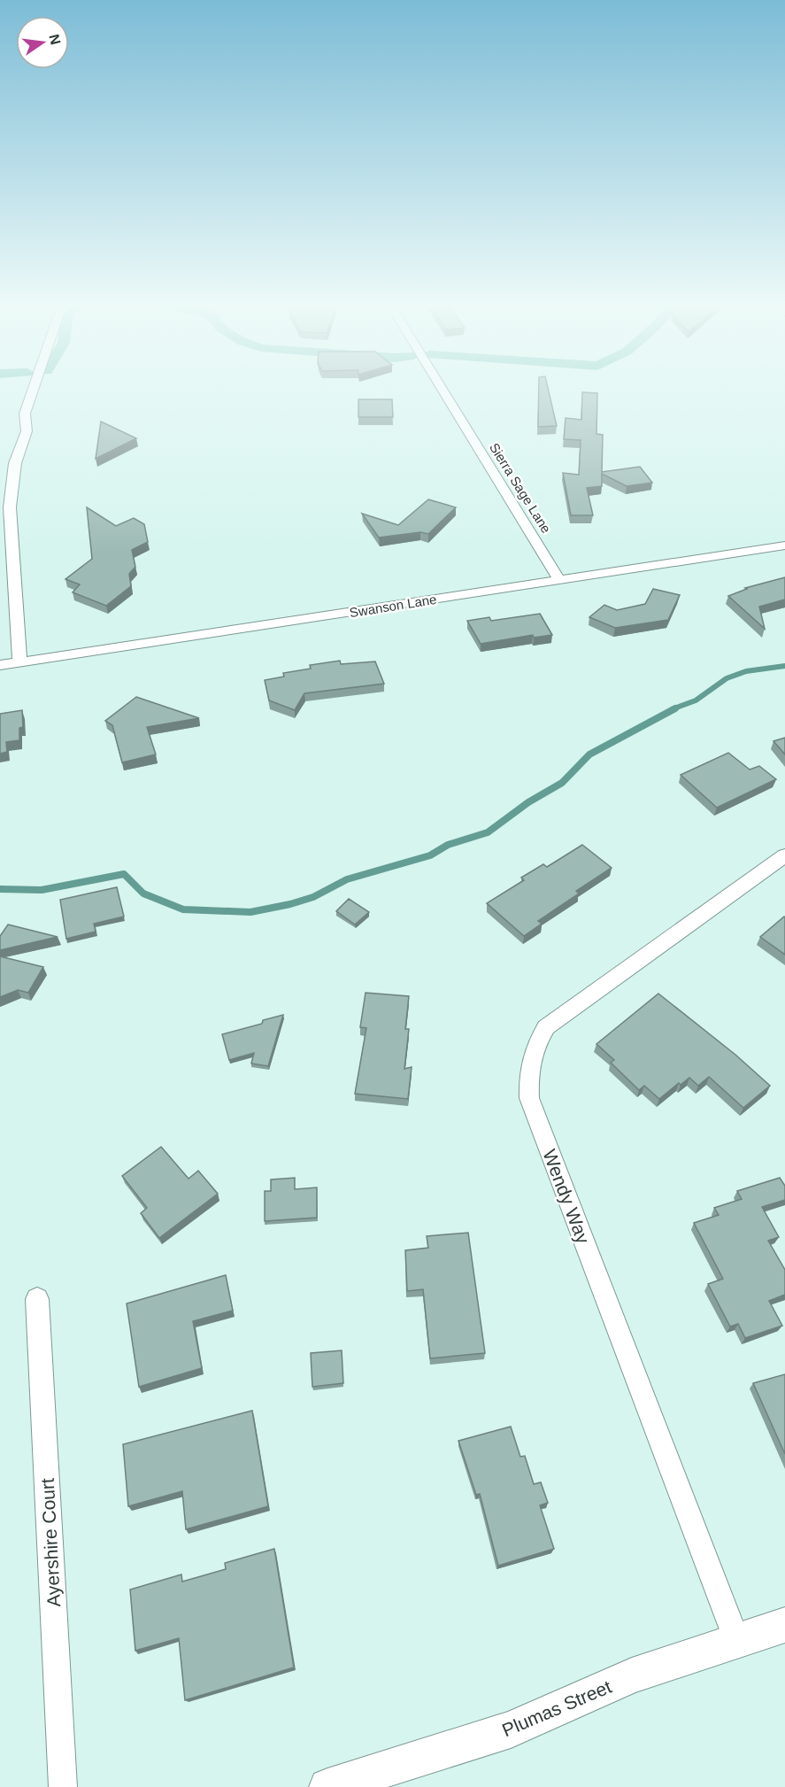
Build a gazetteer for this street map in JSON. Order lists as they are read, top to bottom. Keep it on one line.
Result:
{"streets":{"street":["Sierra Sage Lane","Swanson Lane","Wendy Way","Ayershire Court","Plumas Street"]},"crossings":[["Sierra Sage Lane","Swanson Lane"],["Wendy Way","Plumas Street"]],"north":"right"}
